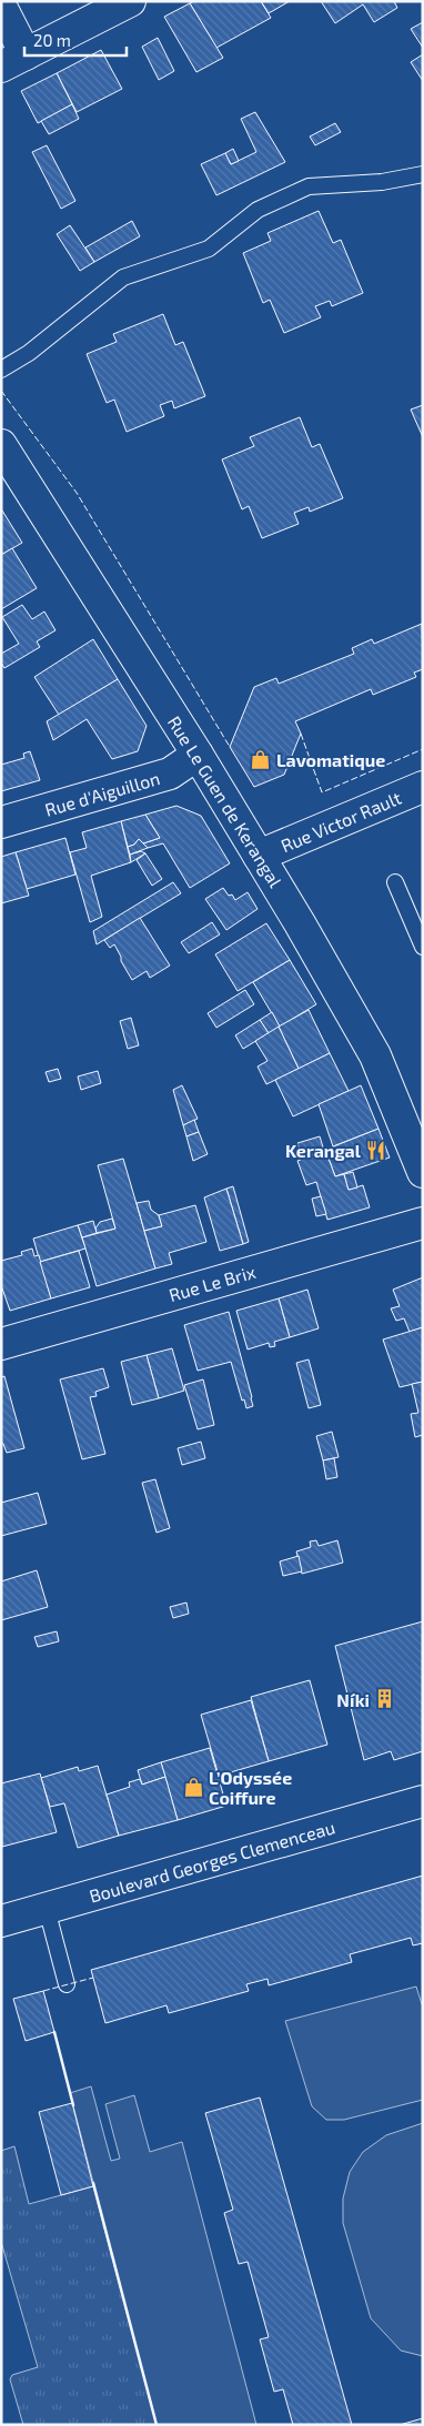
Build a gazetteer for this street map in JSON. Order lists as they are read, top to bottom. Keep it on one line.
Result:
{"streets":{"street":["Rue d'Aiguillon","Rue Le Guen de Kerangal","Rue Victor Rault","Rue Le Brix","Boulevard Georges Clemenceau"]},"crossings":[["Rue d'Aiguillon","Rue Le Guen de Kerangal"],["Rue Le Guen de Kerangal","Rue Victor Rault"]],"places":{"shop":["Lavomatique","L’Odyssée Coiffure"],"restaurant":["Kerangal"],"building":["Níki"]},"scale_bar":"20 m"}
